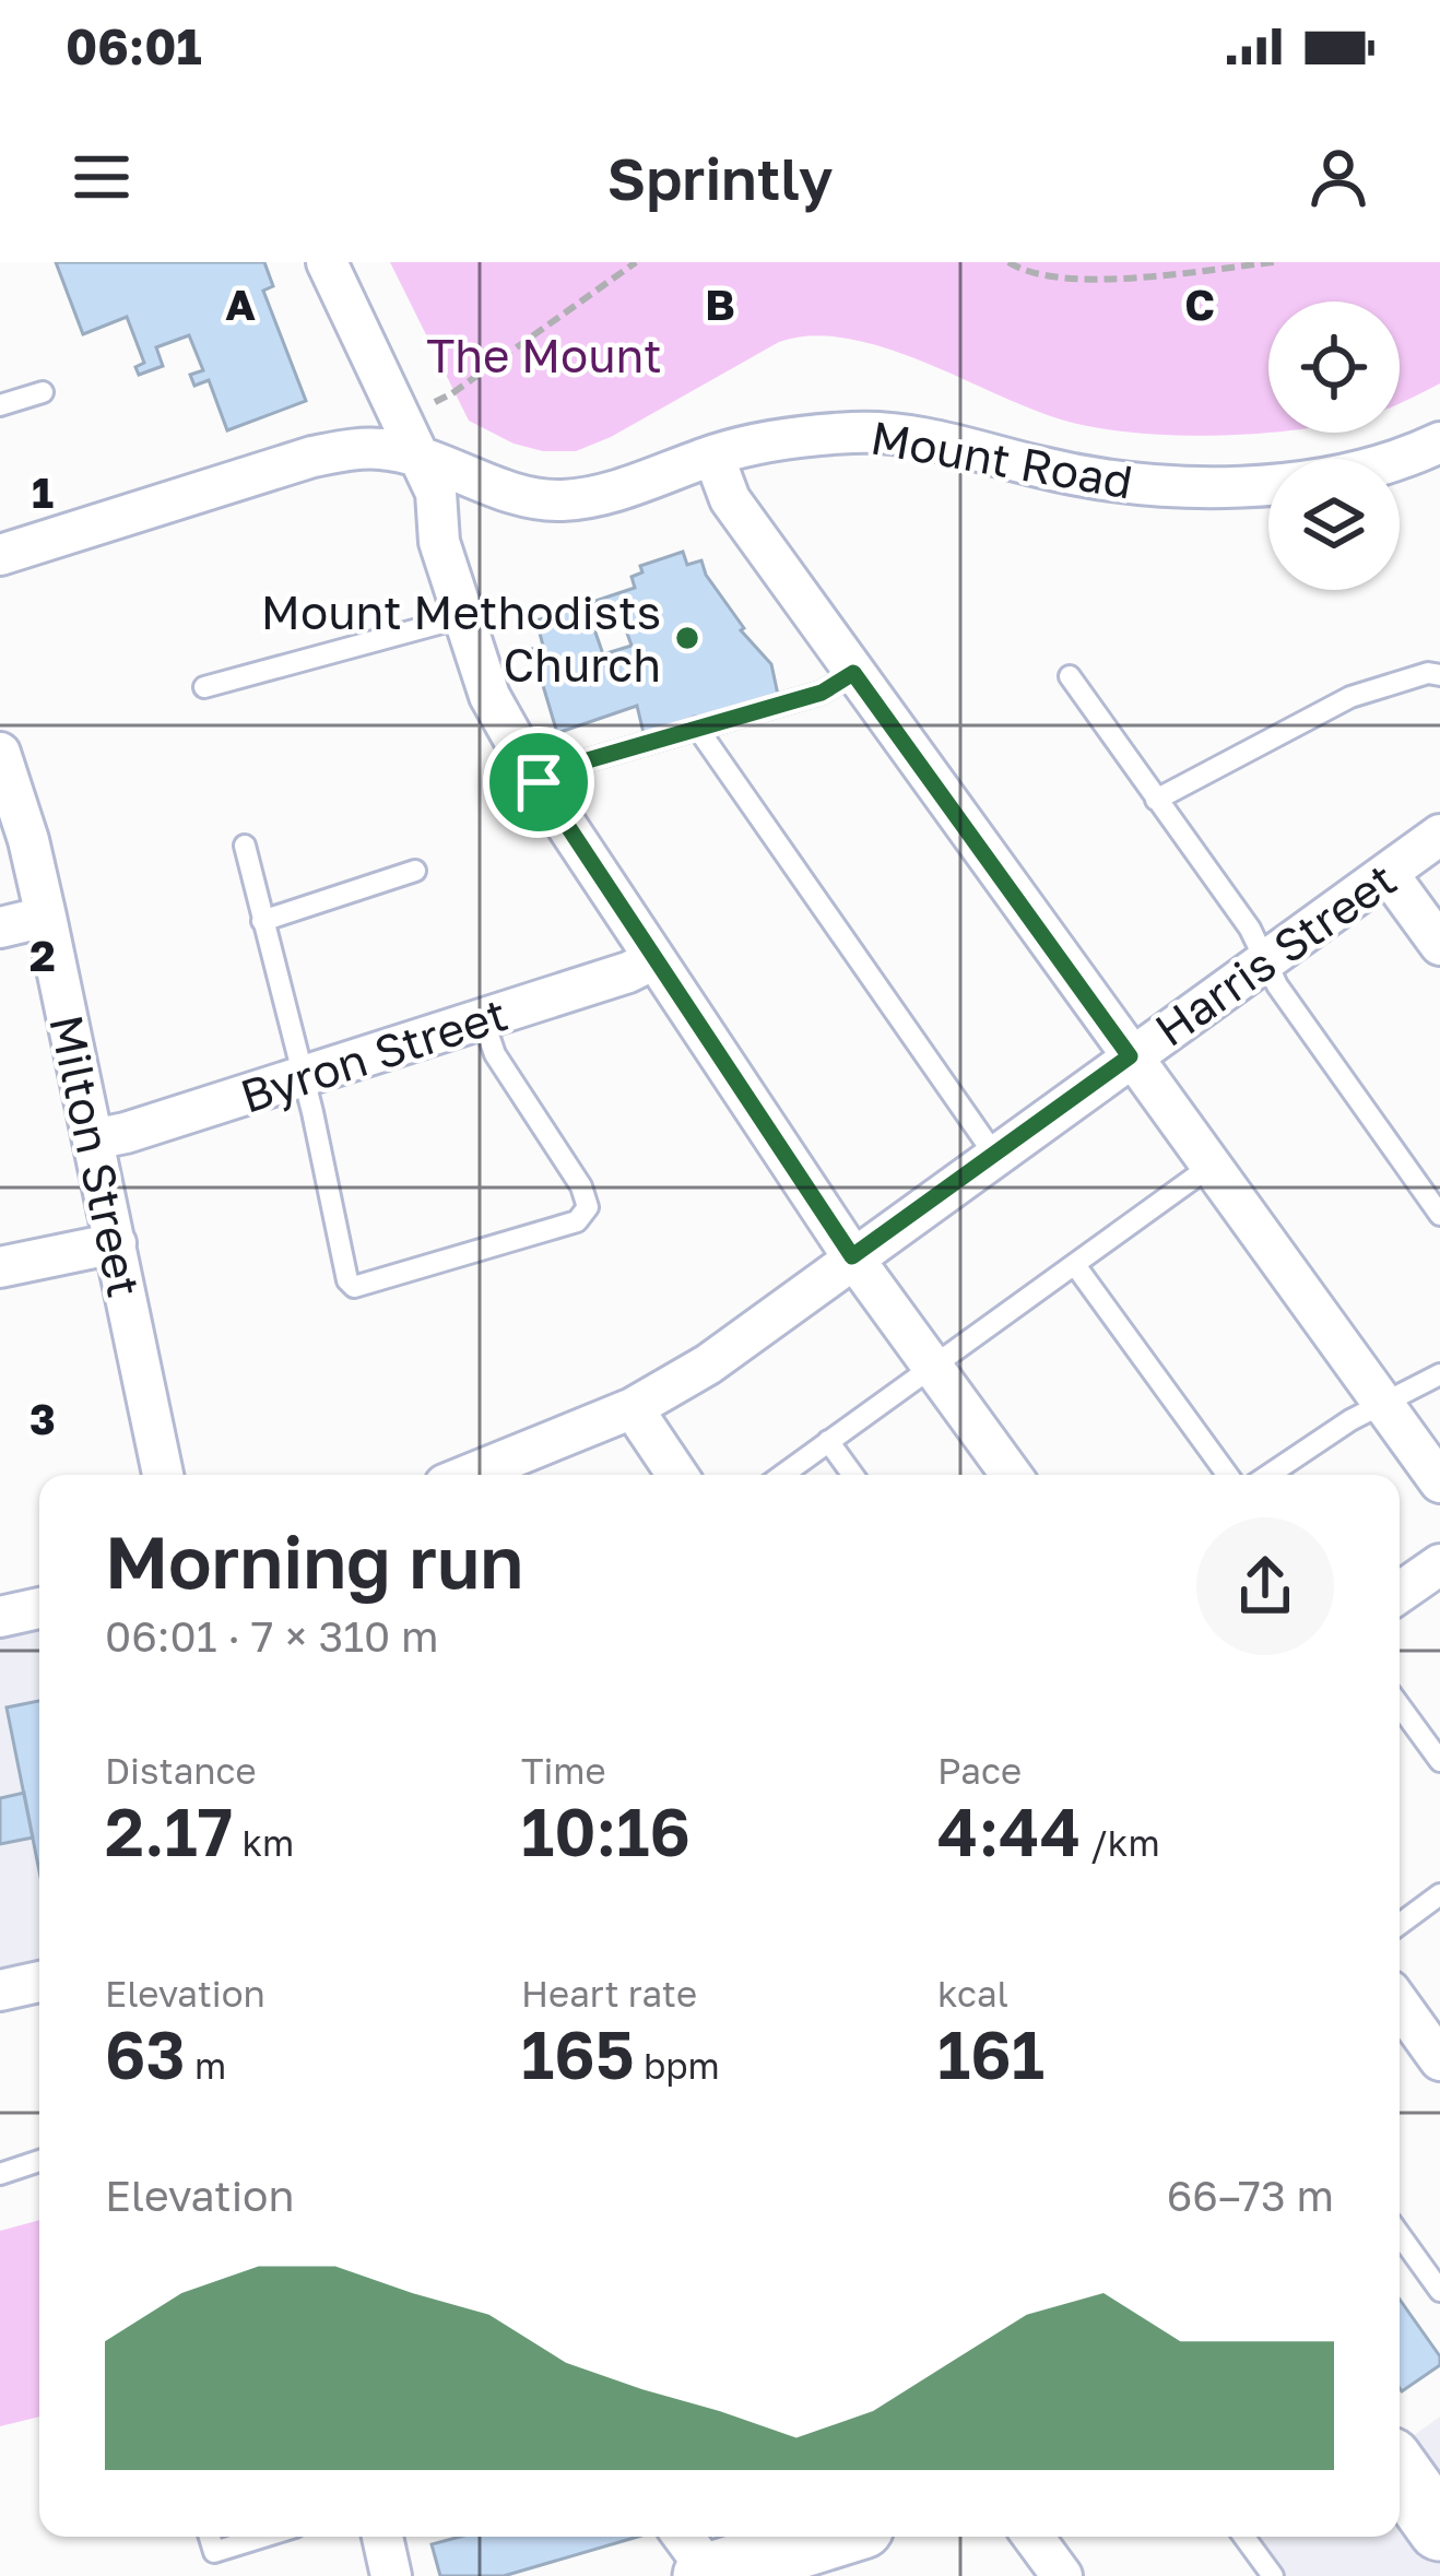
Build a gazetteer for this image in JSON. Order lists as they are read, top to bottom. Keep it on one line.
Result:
{"streets":{"street":["Mount Road","Harris Street","Byron Street","Milton Street"]},"crossings":[["Byron Street","Milton Street"]],"parks":["The Mount"],"places":["Mount Methodists Church"],"page":{"status":"06:01","header":"Sprintly","heading":["Morning run","06:01 · 7 × 310 m"],"stats":[["Distance","2.17 km"],["Time","10:16"],["Pace","4:44 /km"],["Elevation","63 m"],["Heart rate","165 bpm"],["kcal","161"]],"chart":["Elevation","66–73 m"]},"grid":{"columns":["A","B","C"],"rows":["1","2","3"]}}
